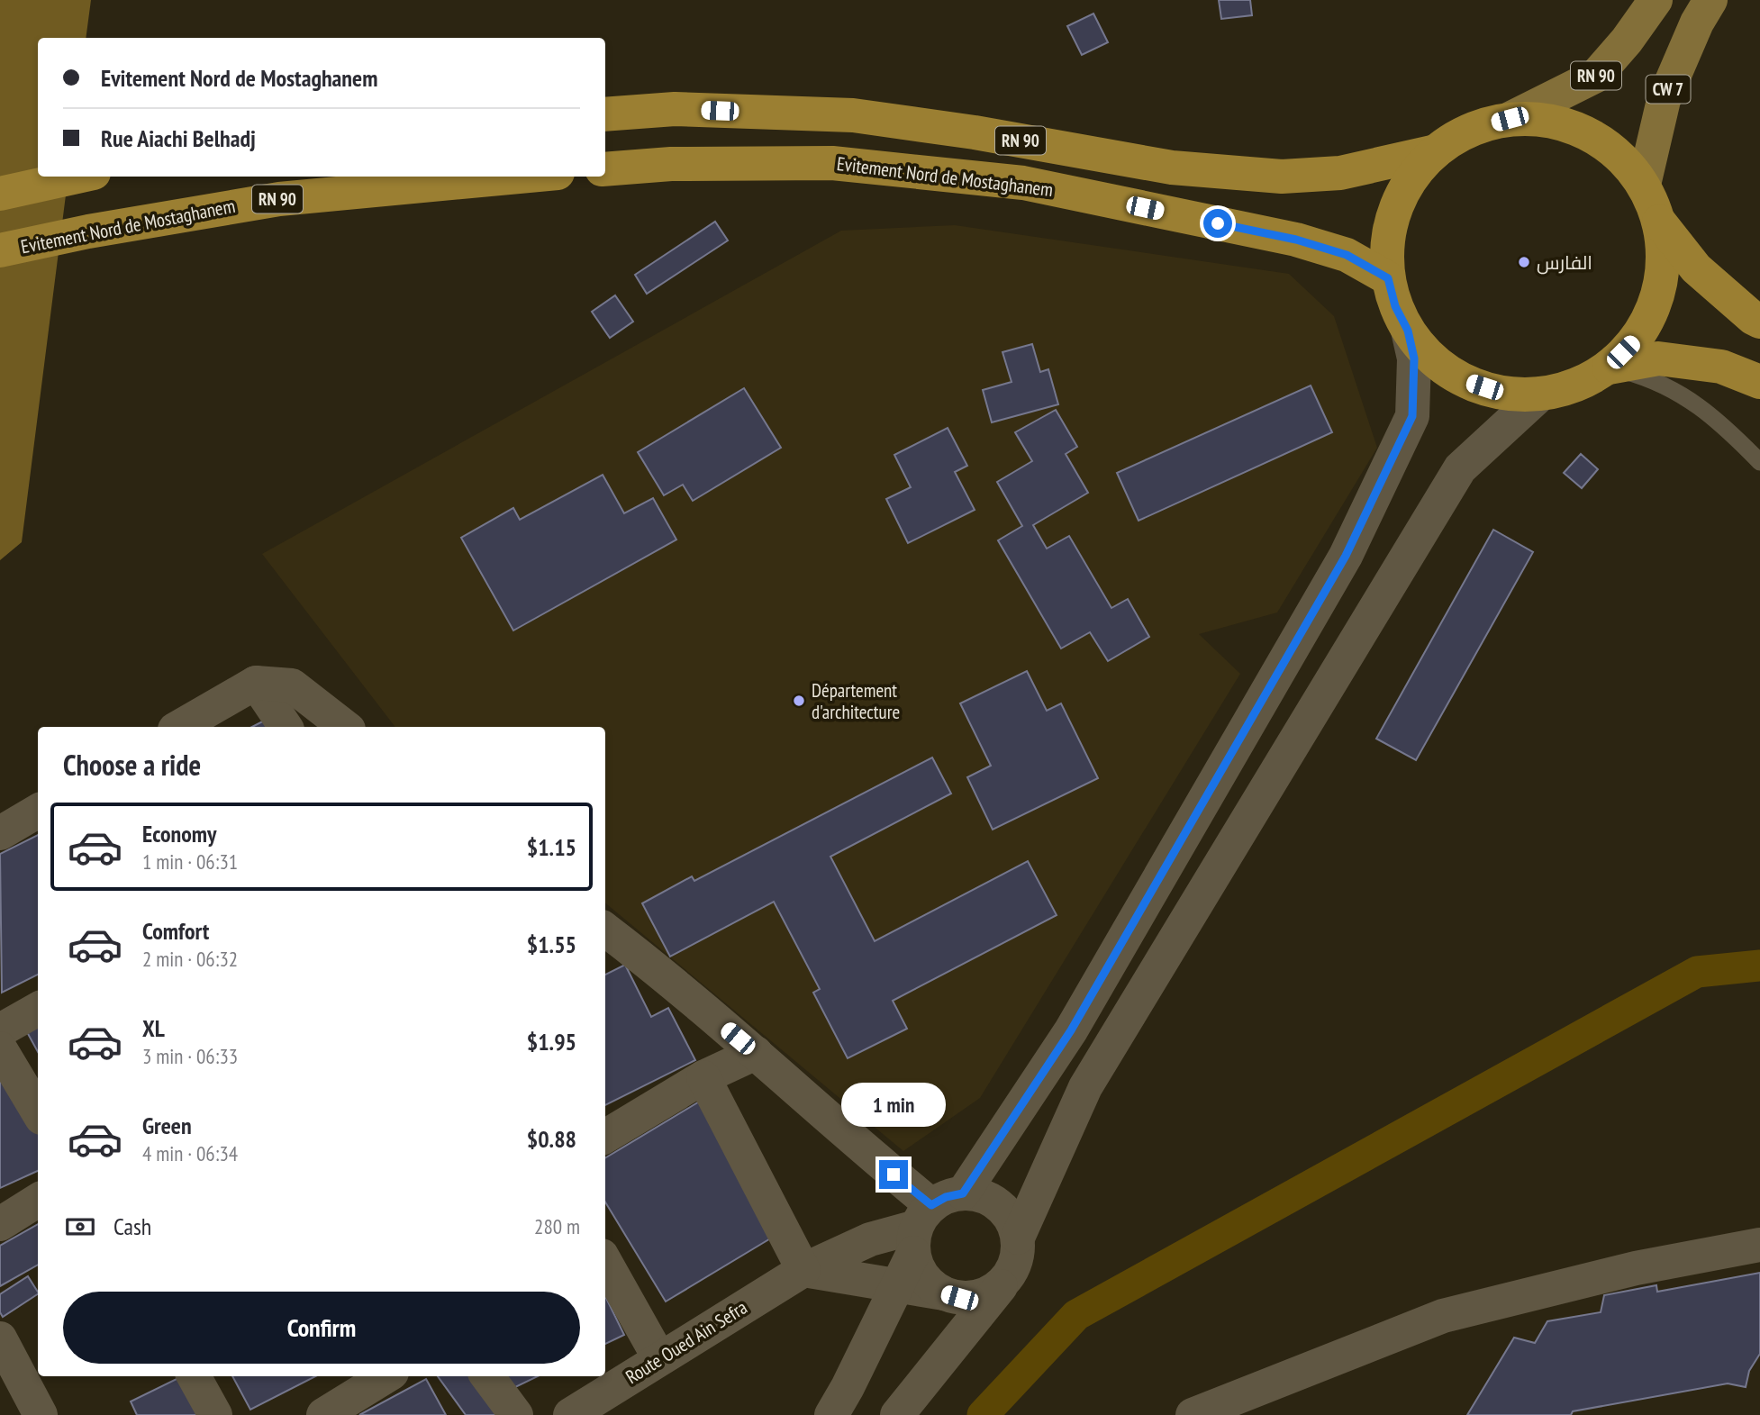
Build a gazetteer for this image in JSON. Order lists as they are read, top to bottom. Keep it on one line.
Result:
{"streets":{"highway":["RN 90","Evitement Nord de Mostaghanem"],"main road":["CW 7"],"street":["Route Oued Ain Sefra"]},"places":["الفارس","Département d'architecture"],"page":{"banner":["Evitement Nord de Mostaghanem","Rue Aiachi Belhadj"],"heading":"Choose a ride","list":[{"name":"Economy","note":"1 min · 06:31","value":"$1.15"},{"name":"Comfort","note":"2 min · 06:32","value":"$1.55"},{"name":"XL","note":"3 min · 06:33","value":"$1.95"},{"name":"Green","note":"4 min · 06:34","value":"$0.88"}],"bubble":"1 min","pay":["Cash","280 m"],"buttons":"Confirm"}}
